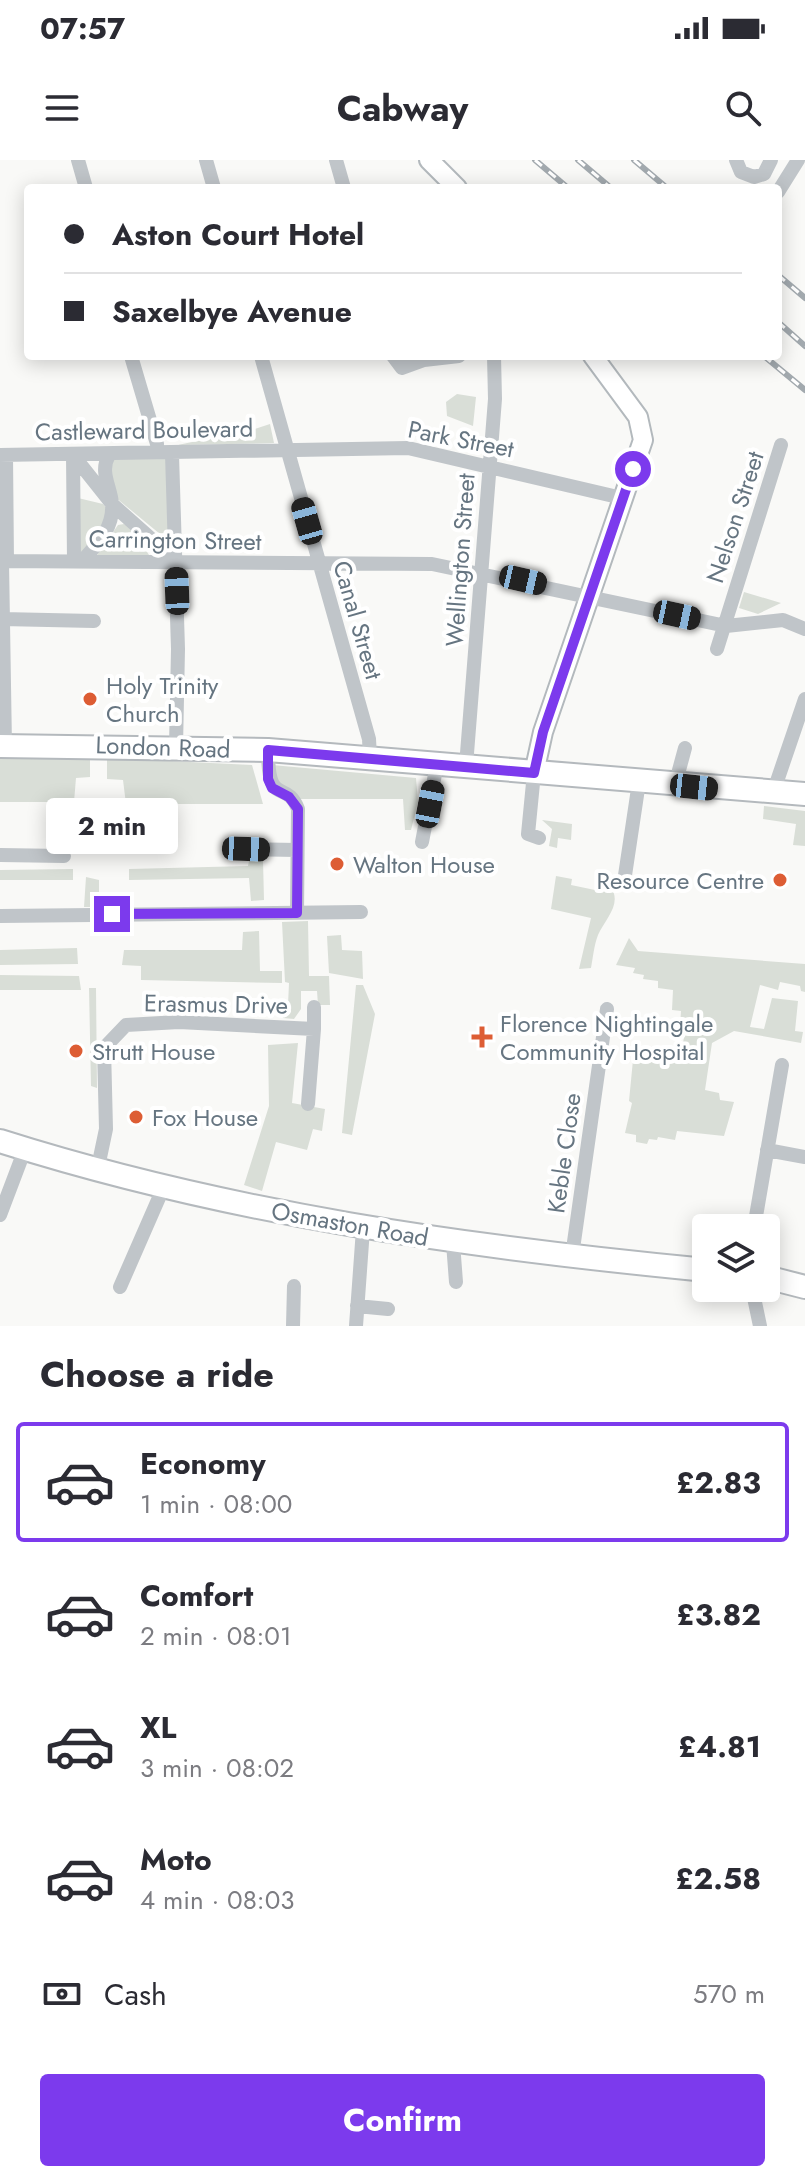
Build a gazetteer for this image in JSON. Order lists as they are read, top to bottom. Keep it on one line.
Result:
{"streets":{"main road":["London Road","Osmaston Road"],"street":["Castleward Boulevard","Park Street","Nelson Street","Carrington Street","Wellington Street","Canal Street","Erasmus Drive","Keble Close"]},"crossings":[["Castleward Boulevard","Park Street"],["Castleward Boulevard","Canal Street"],["Park Street","Wellington Street"],["Park Street","Canal Street"],["Nelson Street","Carrington Street"],["Carrington Street","Wellington Street"],["Carrington Street","Canal Street"],["Wellington Street","London Road"],["Canal Street","London Road"],["Erasmus Drive","Osmaston Road"],["Keble Close","Osmaston Road"]],"places":{"other":["Holy Trinity Church","Walton House","Resource Centre","Strutt House","Fox House"],"health":["Florence Nightingale Community Hospital"]},"page":{"status":"07:57","header":"Cabway","banner":["Aston Court Hotel","Saxelbye Avenue"],"bubble":"2 min","heading":"Choose a ride","list":[{"name":"Economy","note":"1 min · 08:00","value":"£2.83"},{"name":"Comfort","note":"2 min · 08:01","value":"£3.82"},{"name":"XL","note":"3 min · 08:02","value":"£4.81"},{"name":"Moto","note":"4 min · 08:03","value":"£2.58"}],"pay":["Cash","570 m"],"buttons":"Confirm"}}
